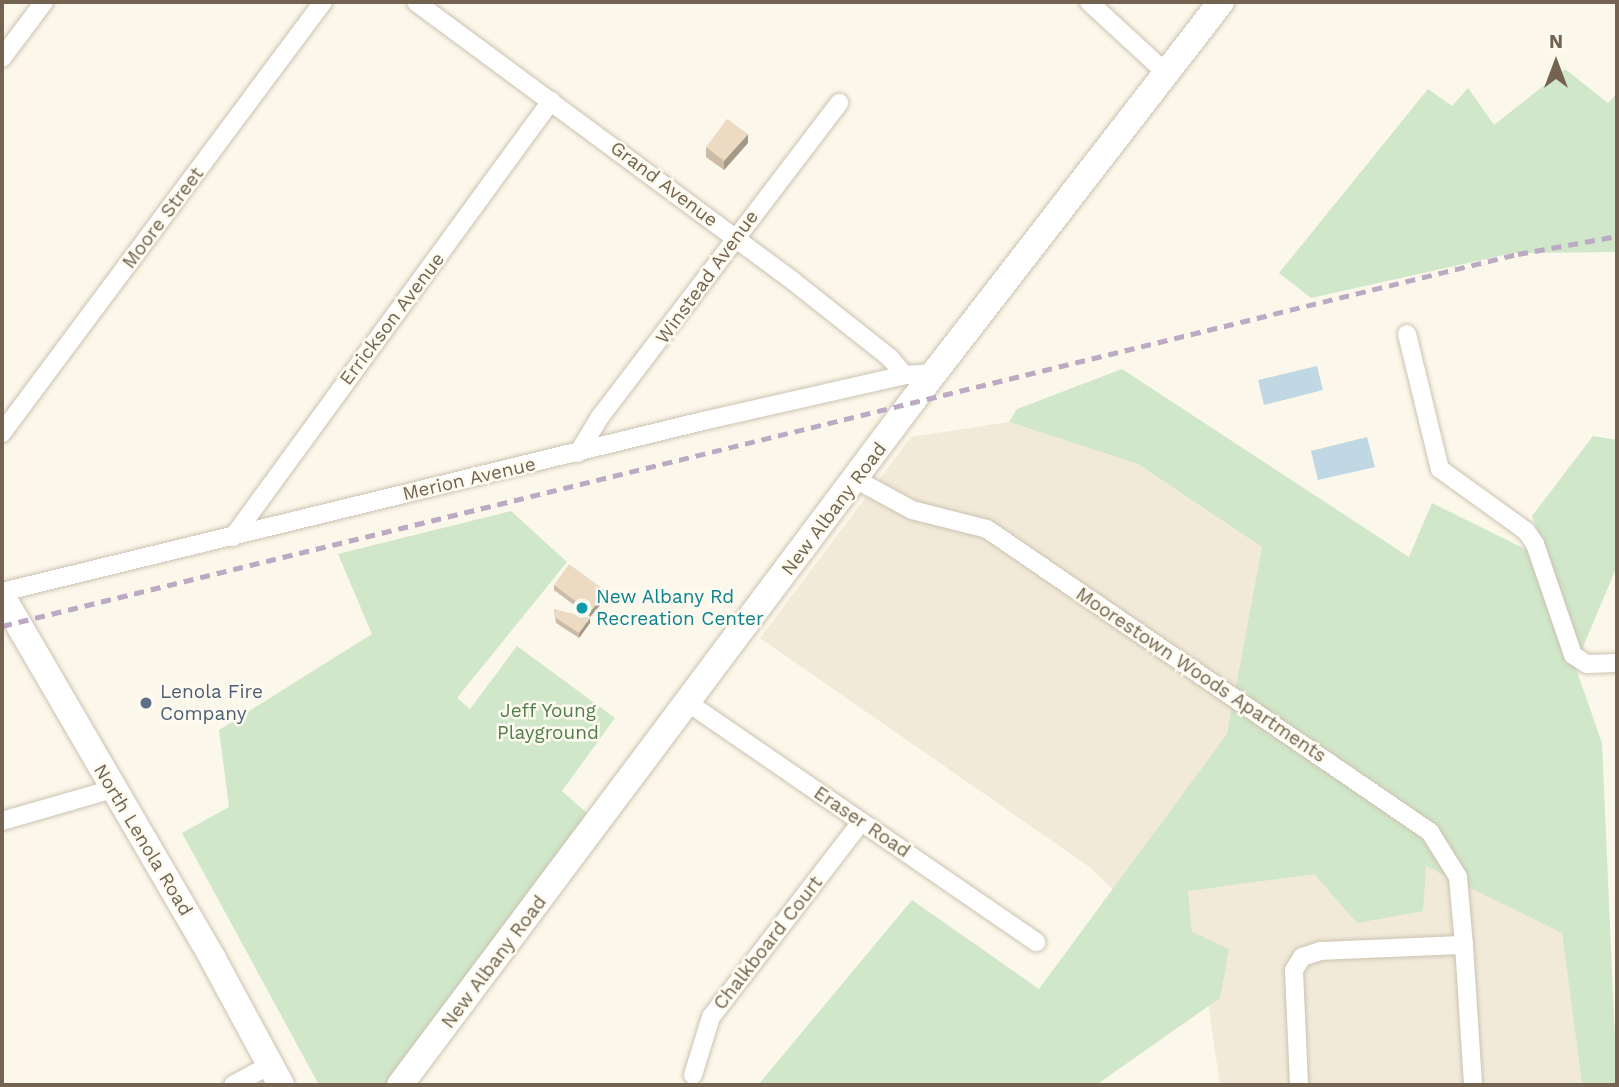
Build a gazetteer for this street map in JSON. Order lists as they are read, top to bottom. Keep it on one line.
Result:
{"streets":{"main road":["New Albany Road","North Lenola Road"],"street":["Grand Avenue","Moore Street","Winstead Avenue","Errickson Avenue","Merion Avenue","Moorestown Woods Apartments","Eraser Road","Chalkboard Court"]},"crossings":[["Grand Avenue","Winstead Avenue"],["Grand Avenue","Errickson Avenue"],["Grand Avenue","Merion Avenue"],["Winstead Avenue","Merion Avenue"],["Errickson Avenue","Merion Avenue"],["Merion Avenue","New Albany Road"],["Merion Avenue","North Lenola Road"],["New Albany Road","Moorestown Woods Apartments"],["New Albany Road","Eraser Road"],["Eraser Road","Chalkboard Court"]],"parks":["Jeff Young Playground"],"places":["New Albany Rd Recreation Center","Lenola Fire Company"],"north":"top"}
